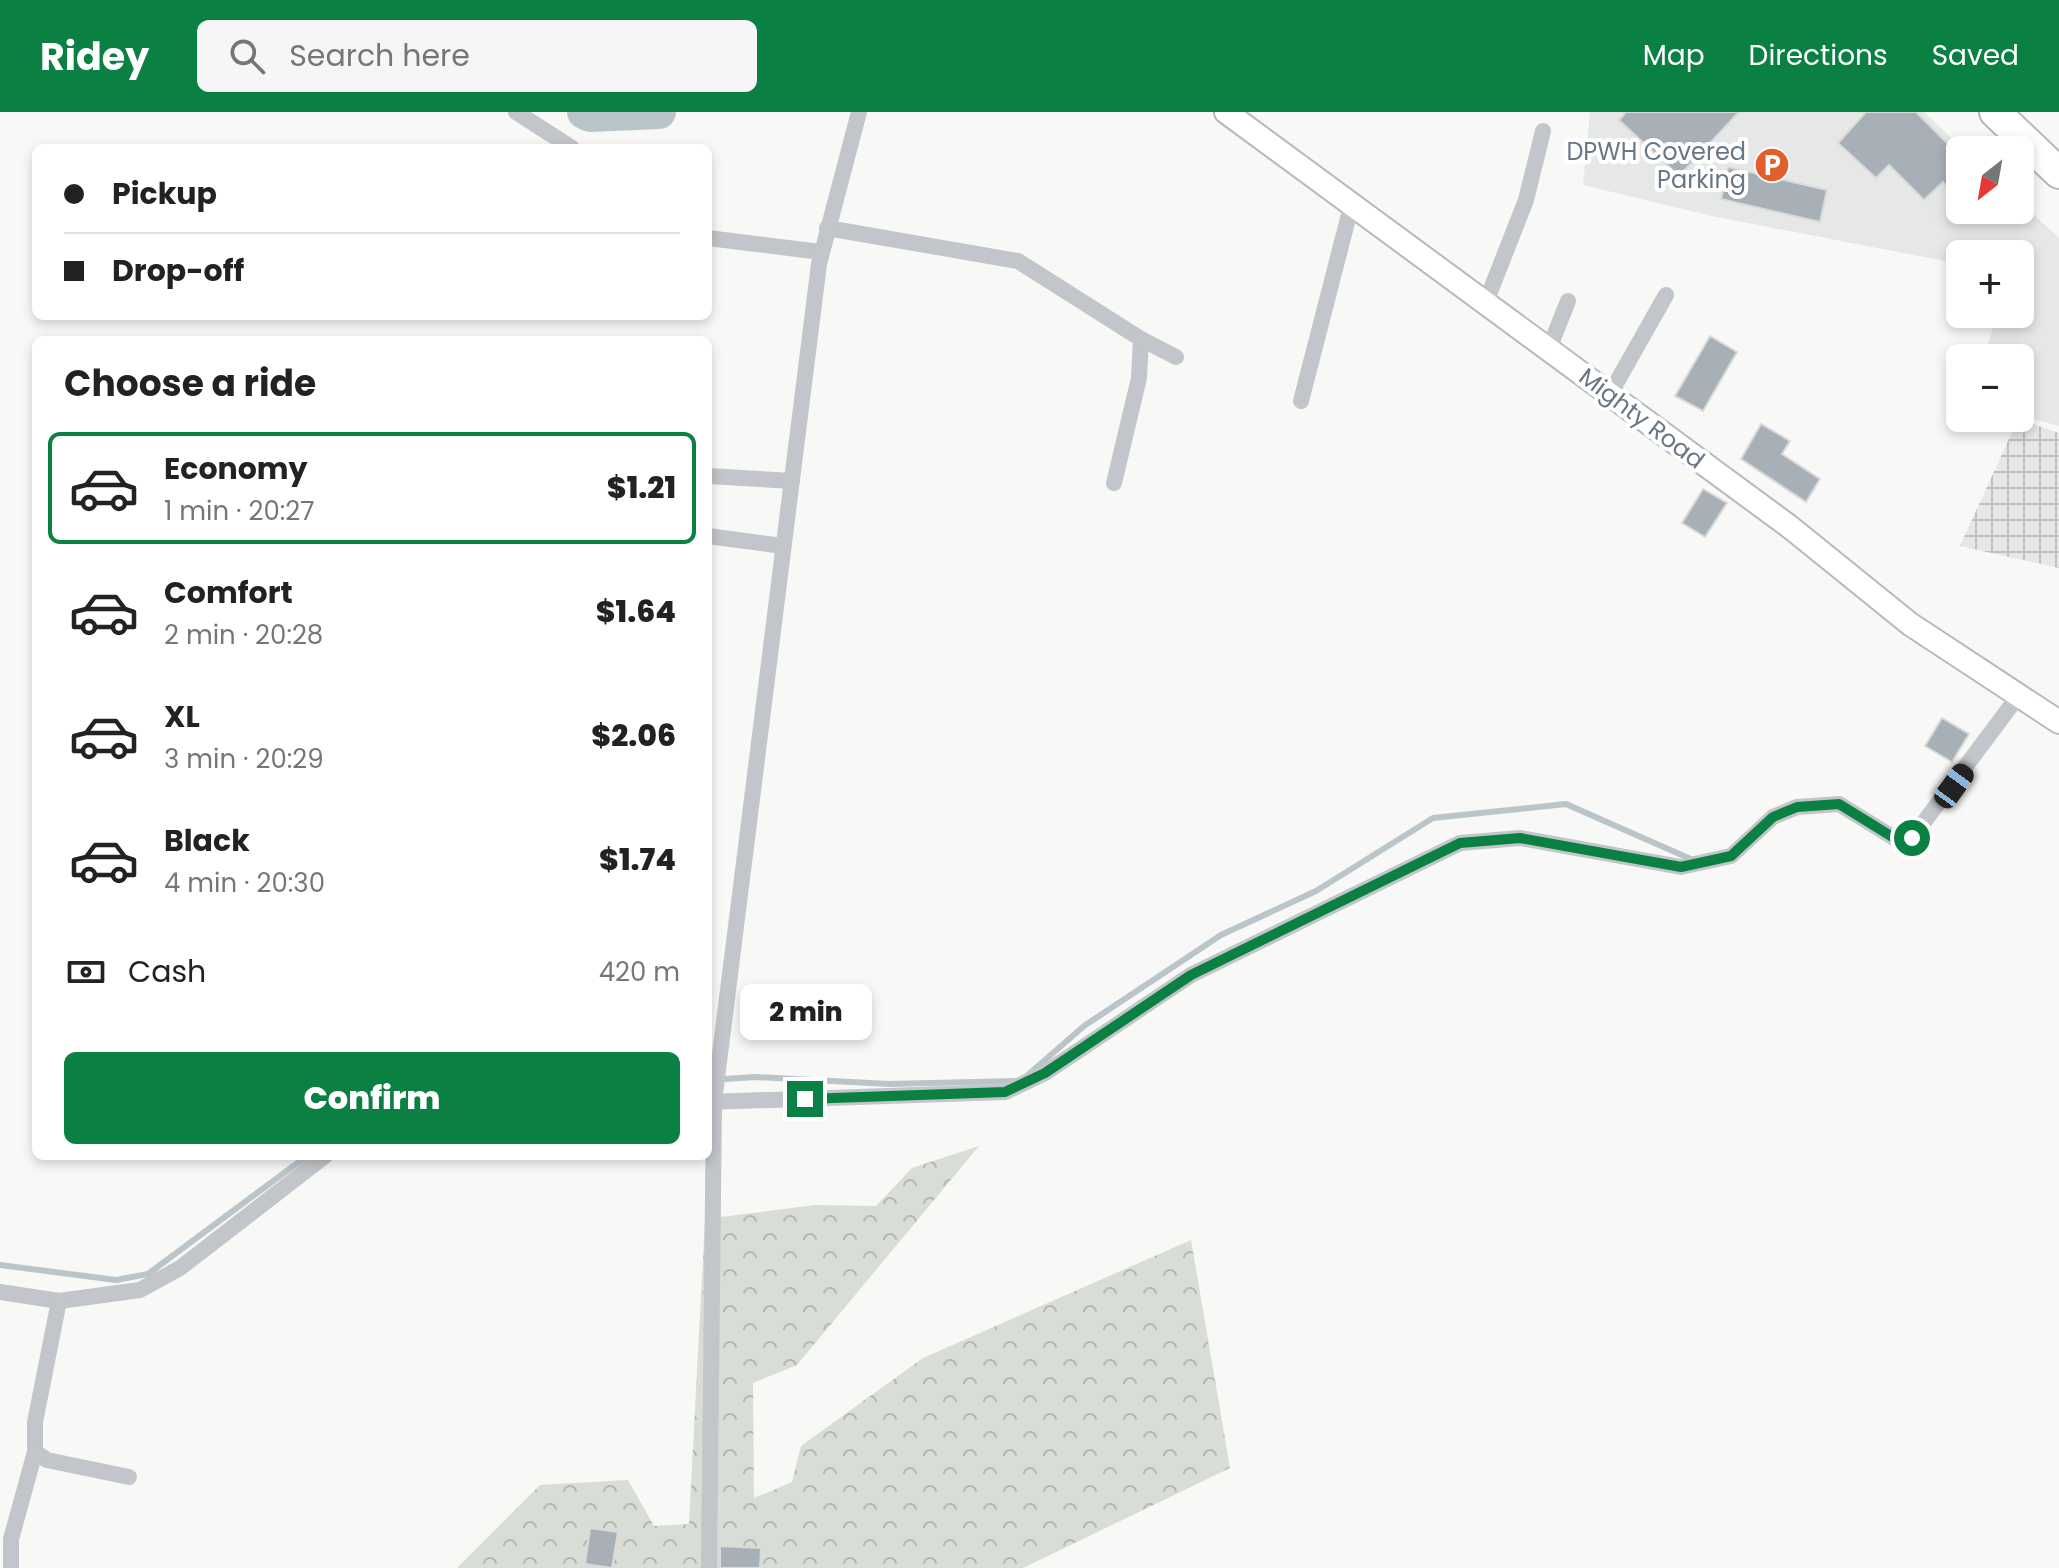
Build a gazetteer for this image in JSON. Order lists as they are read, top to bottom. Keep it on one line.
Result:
{"streets":{"street":["Mighty Road"]},"places":{"parking":["DPWH Covered Parking"]},"north":"bottom left","page":{"header":"Ridey","search":"Search here","nav":["Map","Directions","Saved"],"map_buttons":["+","−"],"banner":["Pickup","Drop-off"],"heading":"Choose a ride","list":[{"name":"Economy","note":"1 min · 20:27","value":"$1.21"},{"name":"Comfort","note":"2 min · 20:28","value":"$1.64"},{"name":"XL","note":"3 min · 20:29","value":"$2.06"},{"name":"Black","note":"4 min · 20:30","value":"$1.74"}],"pay":["Cash","420 m"],"bubble":"2 min","buttons":"Confirm"}}
